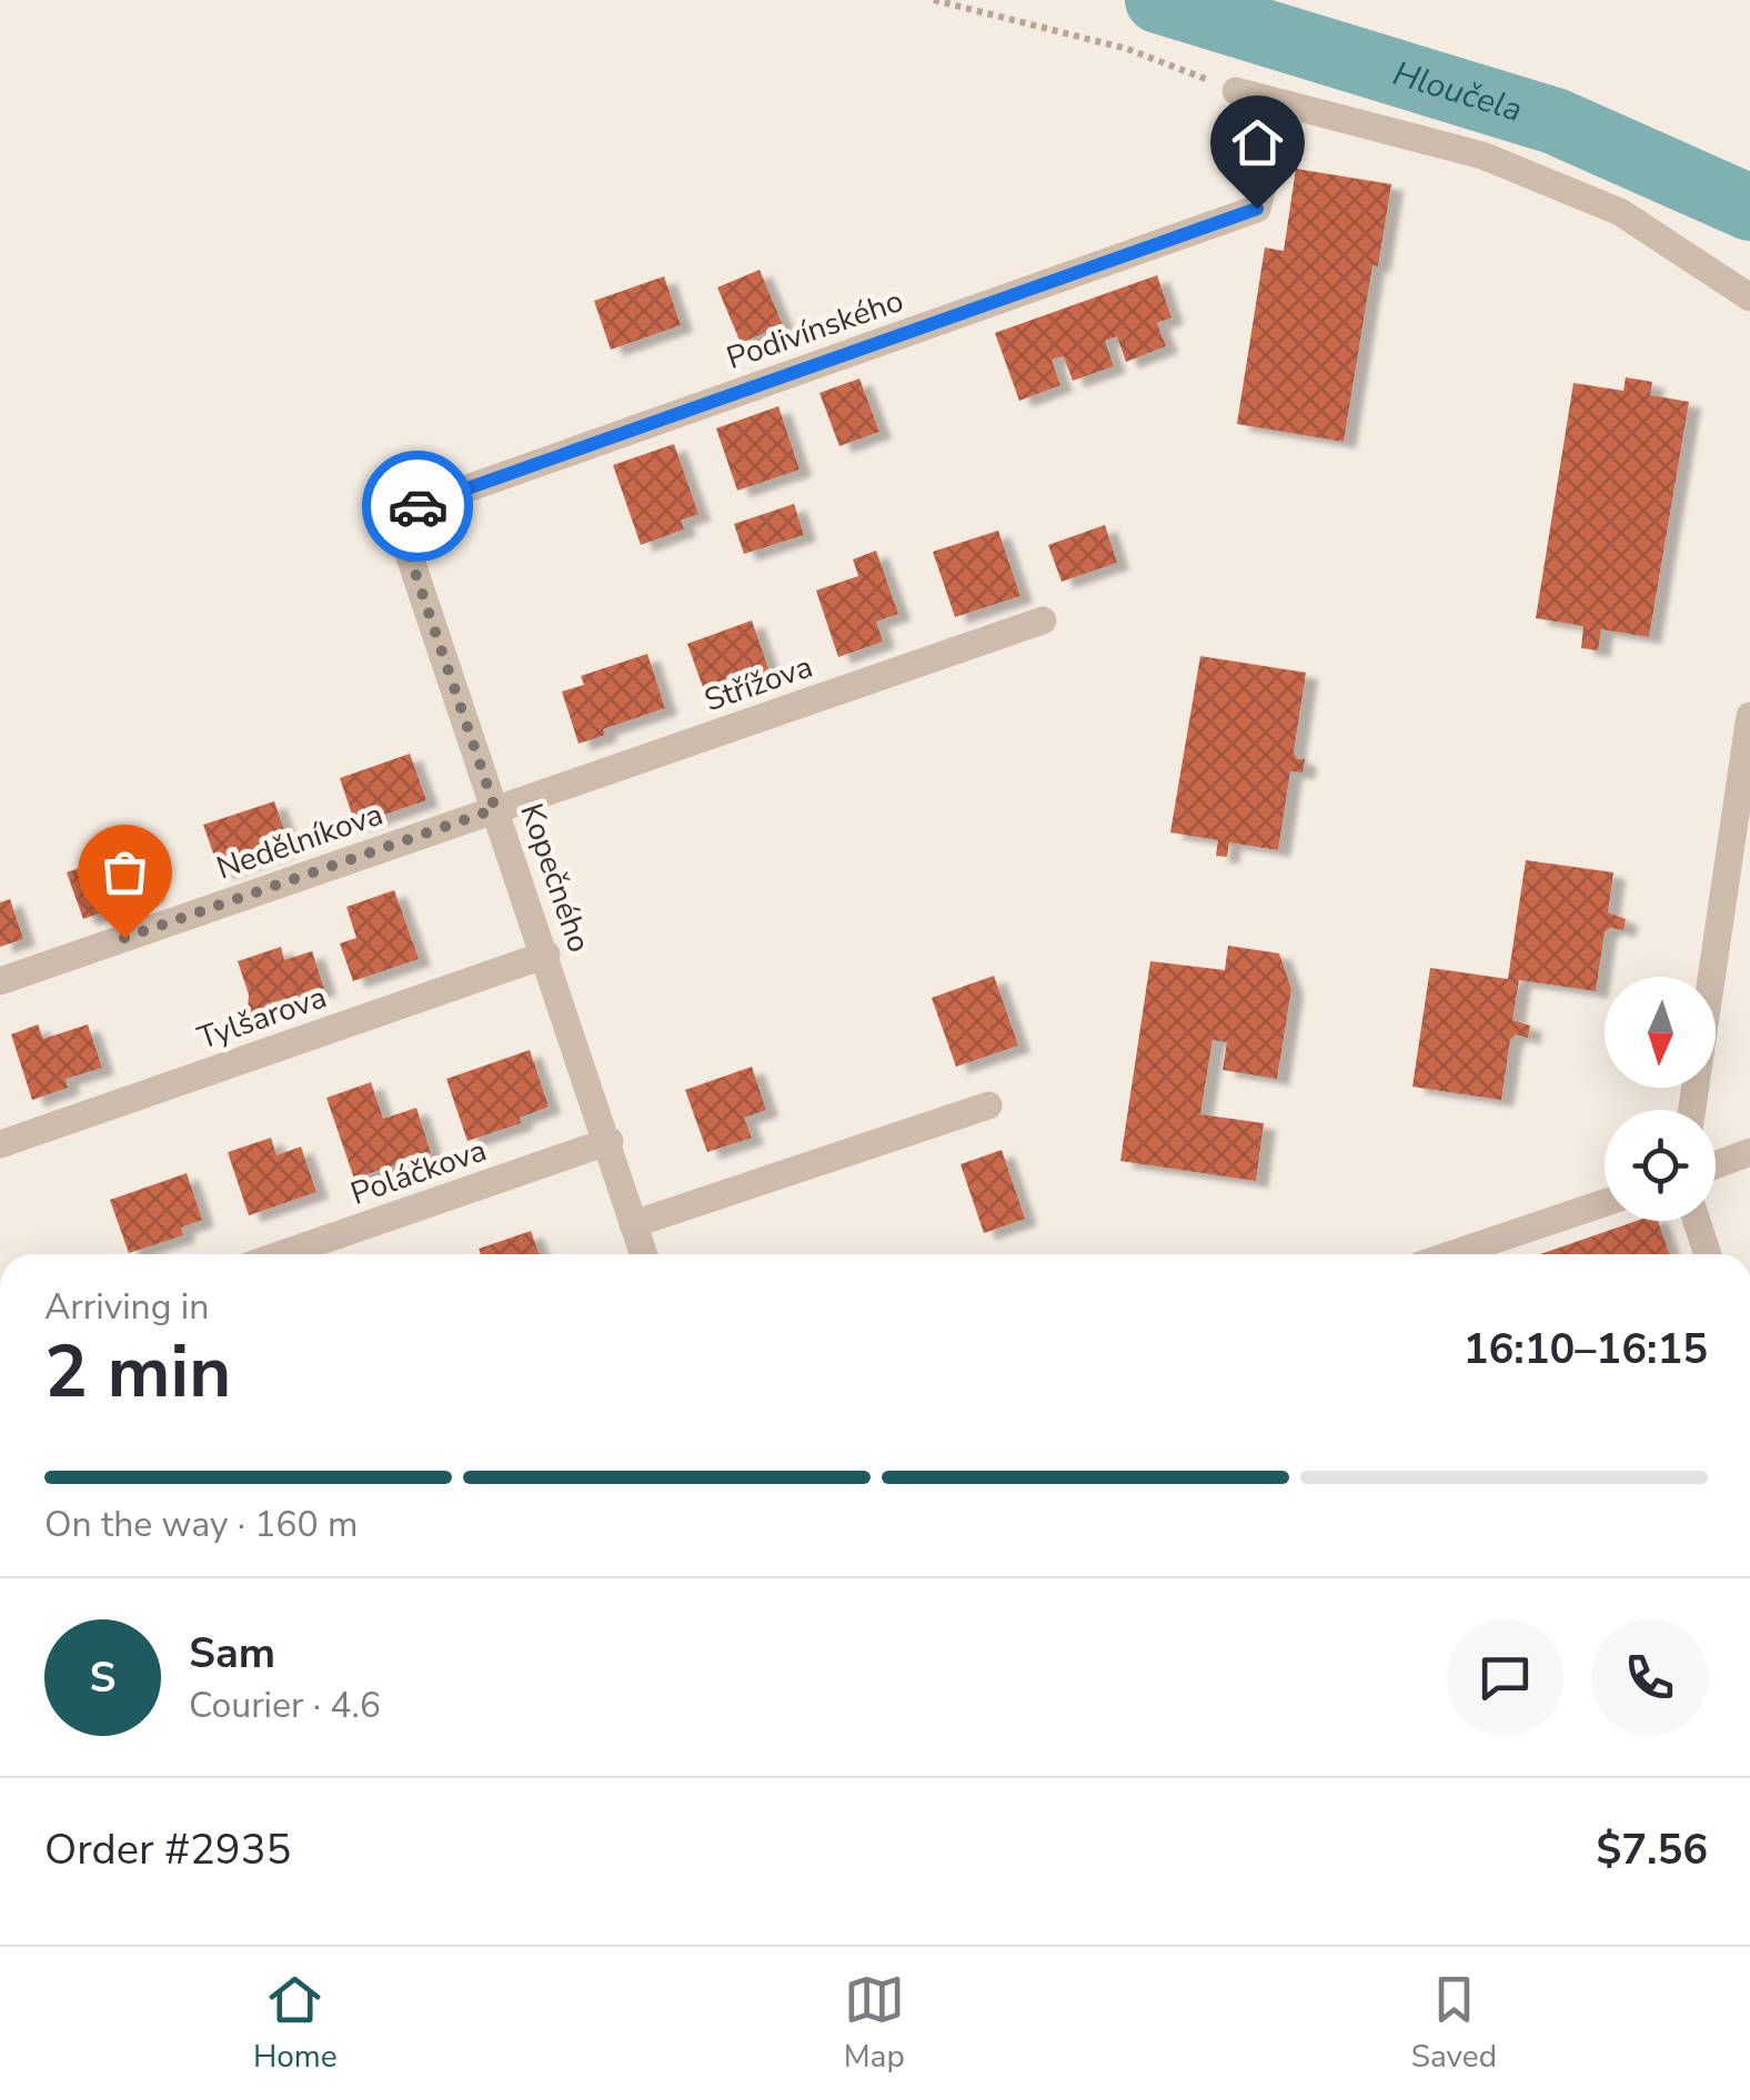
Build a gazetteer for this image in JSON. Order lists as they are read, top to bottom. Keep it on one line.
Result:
{"streets":{"street":["Podivínského","Střížova","Nedělníkova","Kopečného","Tylšarova","Poláčkova"]},"crossings":[["Podivínského","Kopečného"],["Střížova","Nedělníkova"],["Střížova","Kopečného"],["Nedělníkova","Kopečného"],["Kopečného","Tylšarova"],["Kopečného","Poláčkova"]],"water":["Hloučela"],"north":"bottom","page":{"heading":["2 min","Arriving in","16:10–16:15"],"panel":["Sam","Courier · 4.6","Order #2935","$7.56"],"bar":"On the way · 160 m","round":"S","tabs":["Home","Map","Saved"]}}
